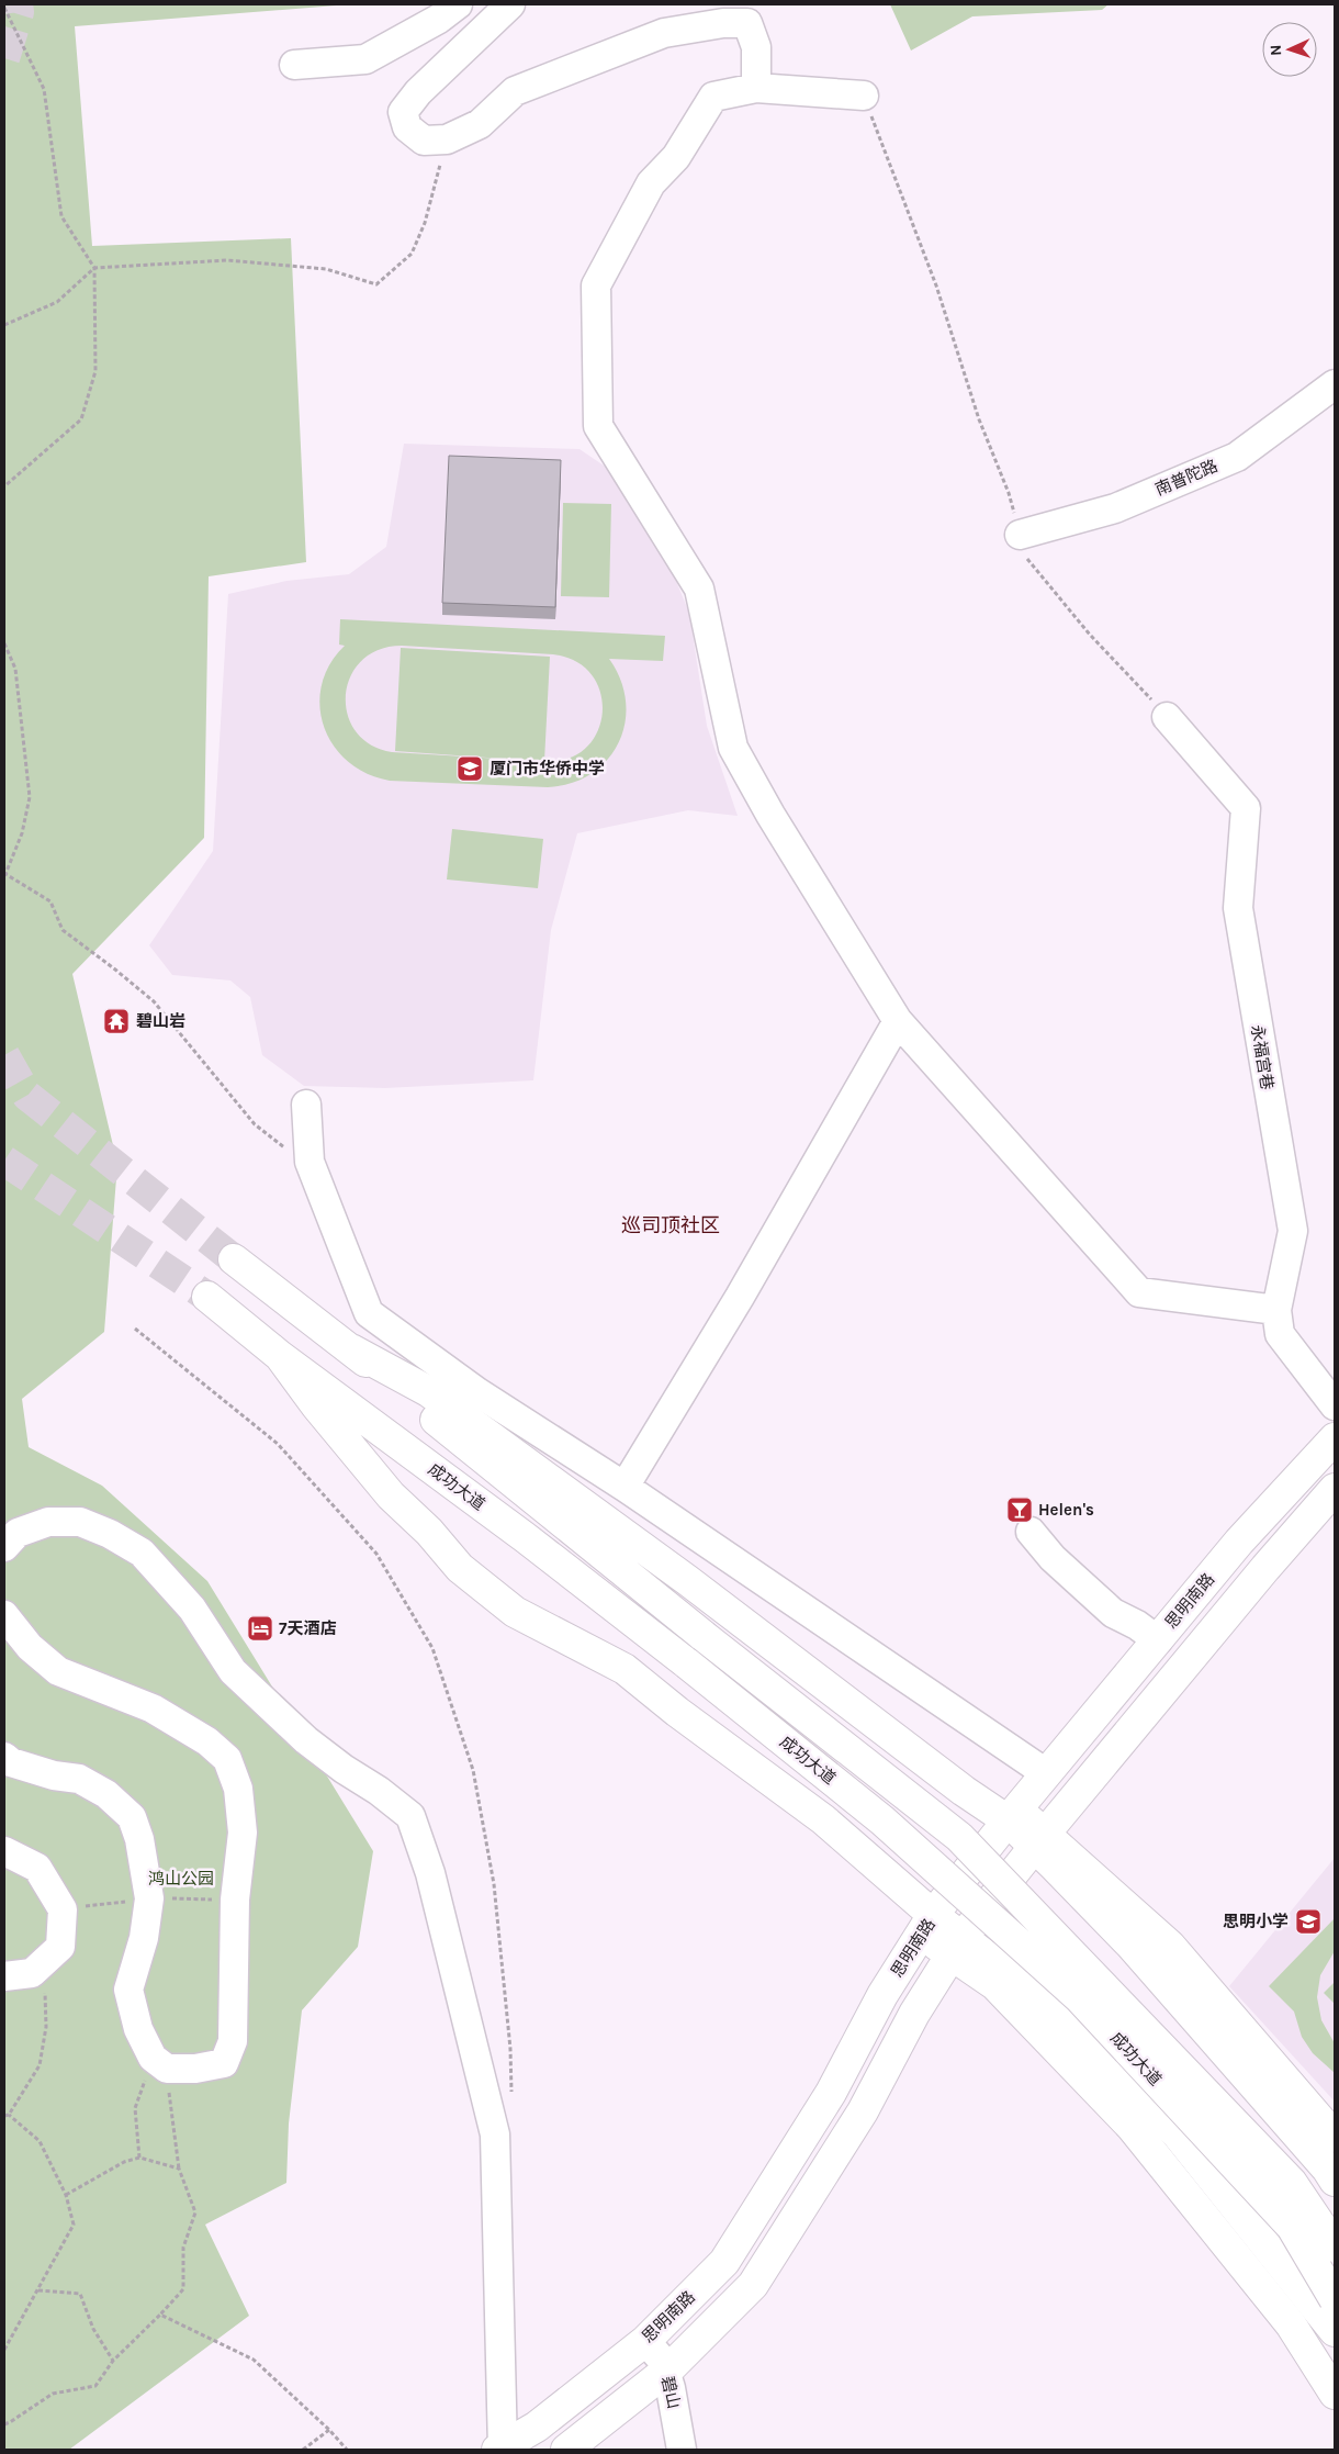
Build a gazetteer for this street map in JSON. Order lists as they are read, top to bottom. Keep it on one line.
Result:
{"streets":{"main road":["成功大道","思明南路"],"street":["南普陀路","永福宫巷","碧山"]},"crossings":[["思明南路","碧山"]],"districts":["巡司顶社区"],"parks":["鸿山公园"],"places":{"school or university":["厦门市华侨中学","思明小学"],"temple":["碧山岩"],"bar":["Helen's"],"hotel":["7天酒店"]},"north":"left"}
